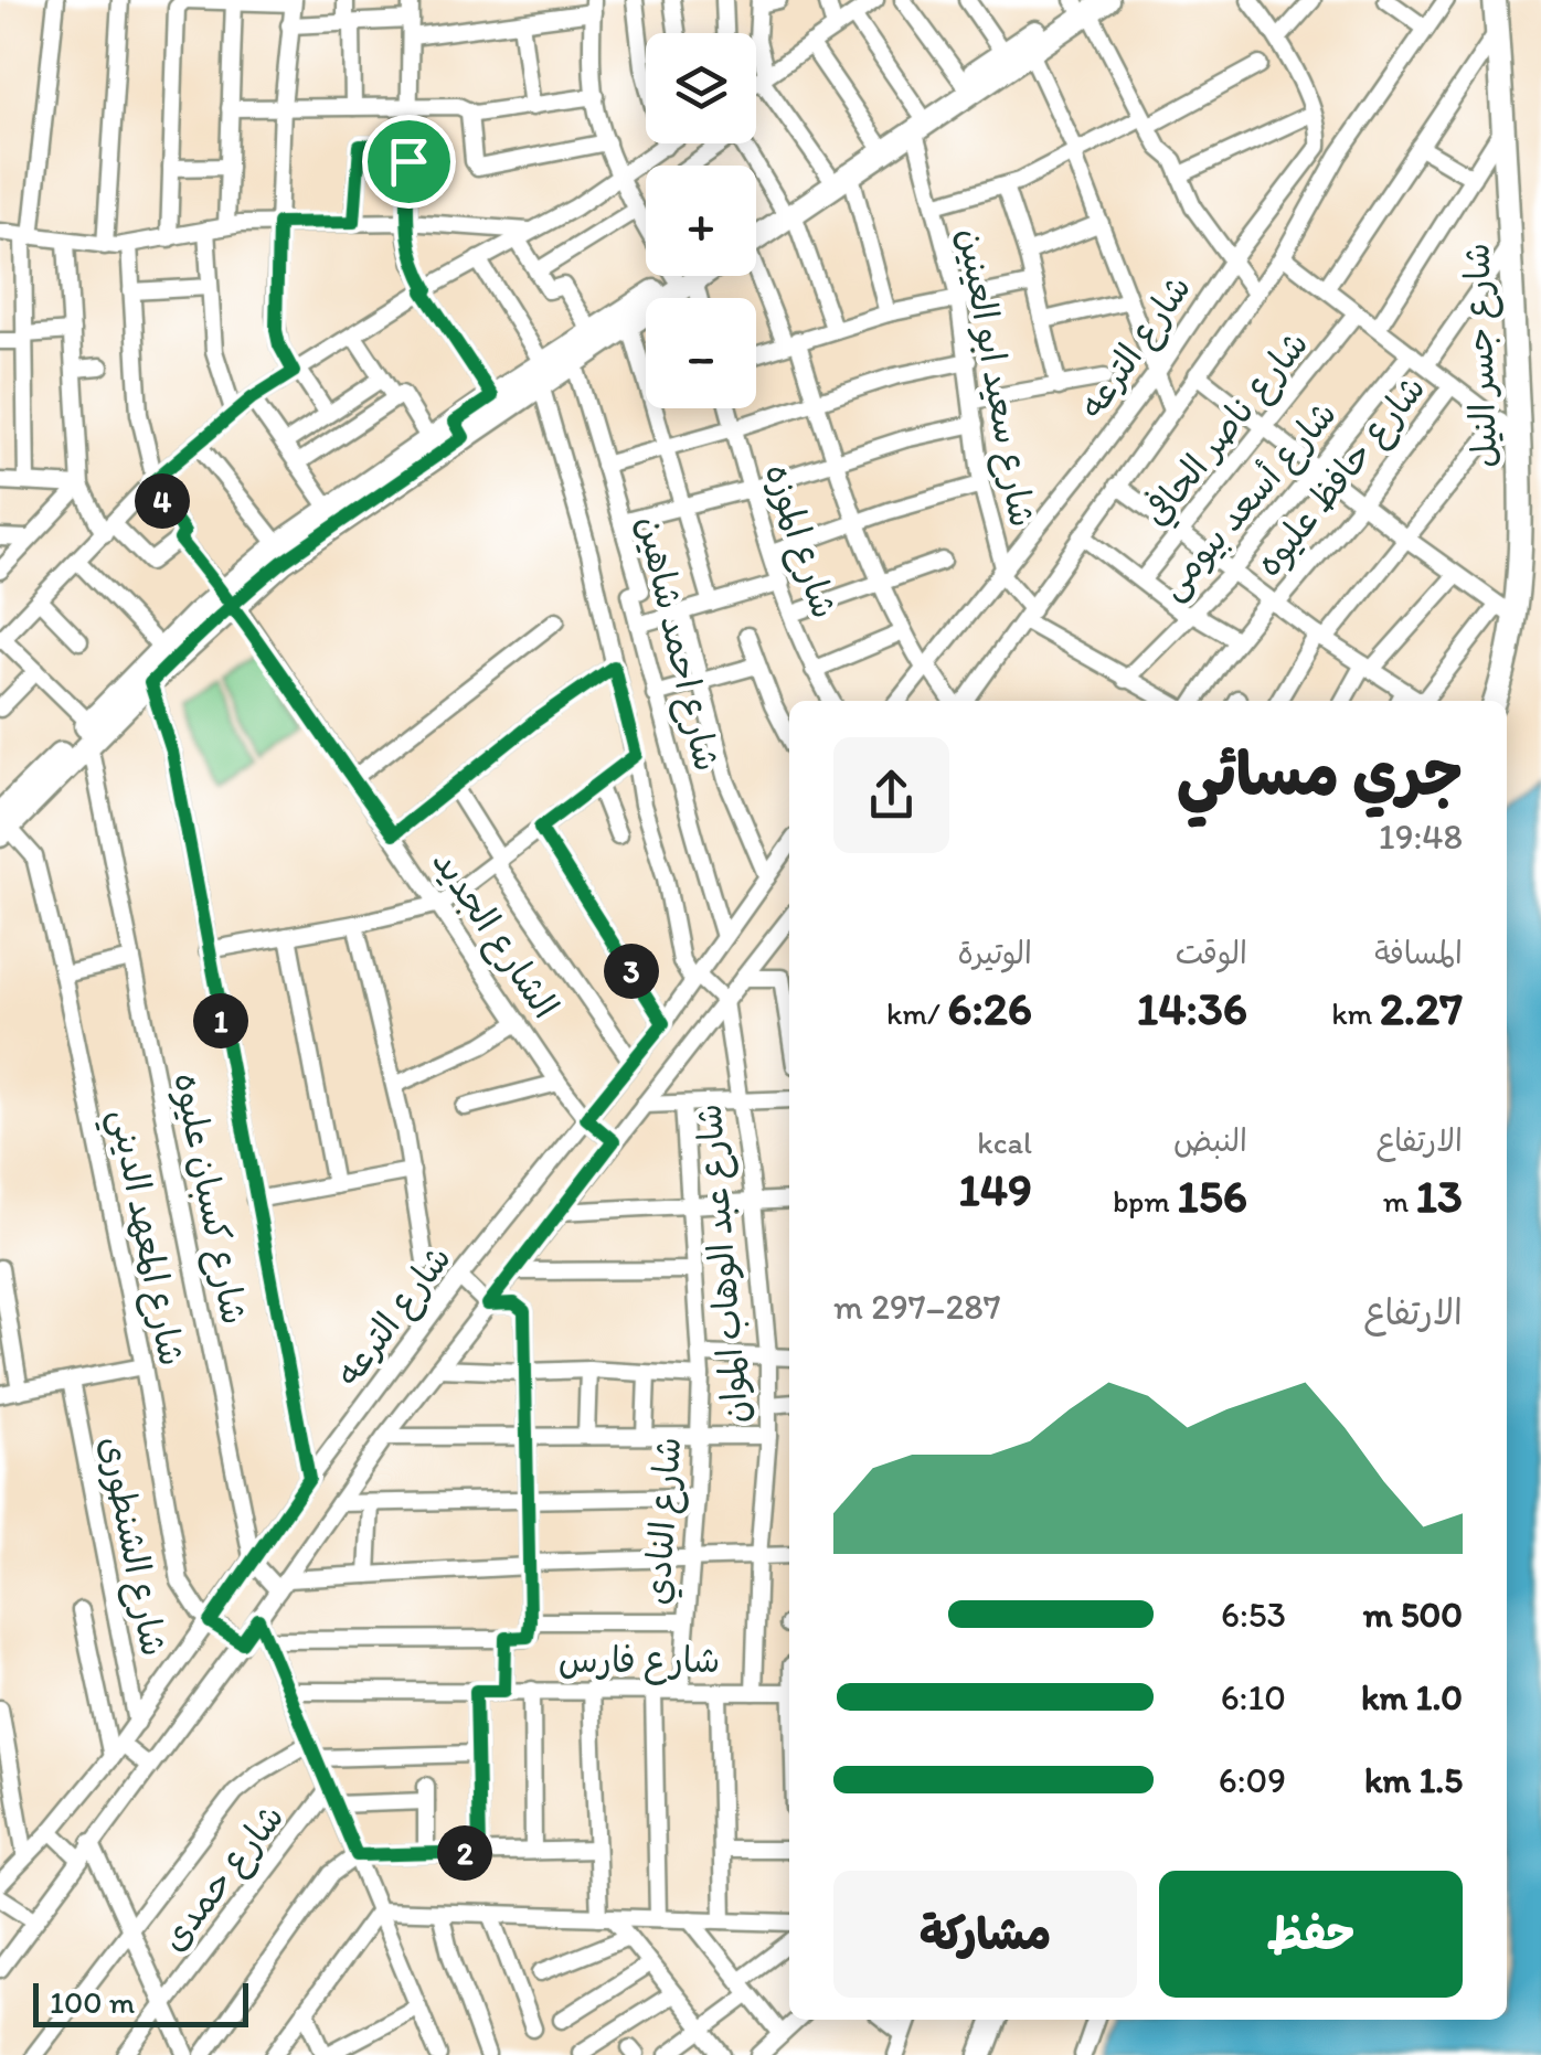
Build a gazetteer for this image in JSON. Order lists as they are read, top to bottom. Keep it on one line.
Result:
{"streets":{"main road":["شارع جسر النيل"],"street":["شارع الترعه","شارع سعيد ابو العينين","شارع ناصر الحافي","شارع حافظ عليوه","شارع أسعد بيومى","شارع الموزه","شارع احمد شاهين","الشارع الجديد","شارع كسبان عليوه","شارع المعهد الديني","شارع عبد الوهاب الموان","شارع النادي","شارع الشنطورى","شارع فارس","شارع حمدى"]},"crossings":[["شارع الترعه","شارع سعيد ابو العينين"],["شارع الترعه","شارع احمد شاهين"],["شارع الترعه","الشارع الجديد"],["شارع الترعه","شارع كسبان عليوه"],["شارع الترعه","شارع المعهد الديني"],["شارع الترعه","شارع الشنطورى"],["شارع عبد الوهاب الموان","شارع فارس"],["شارع النادي","شارع فارس"]],"scale_bar":"100 m","page":{"map_buttons":["+","−"],"pins":["4","3","1","2"],"heading":["جري مسائي","19:48"],"stats":[["المسافة","2.27 km"],["الوقت","14:36"],["الوتيرة","6:26 /km"],["الارتفاع","13 m"],["النبض","156 bpm"],["kcal","149"]],"chart":["الارتفاع","287–297 m"],"list":[{"name":"500 m","note":"6:53"},{"name":"1.0 km","note":"6:10"},{"name":"1.5 km","note":"6:09"}],"buttons":["حفظ","مشاركة"],"scale":"100 m"}}
